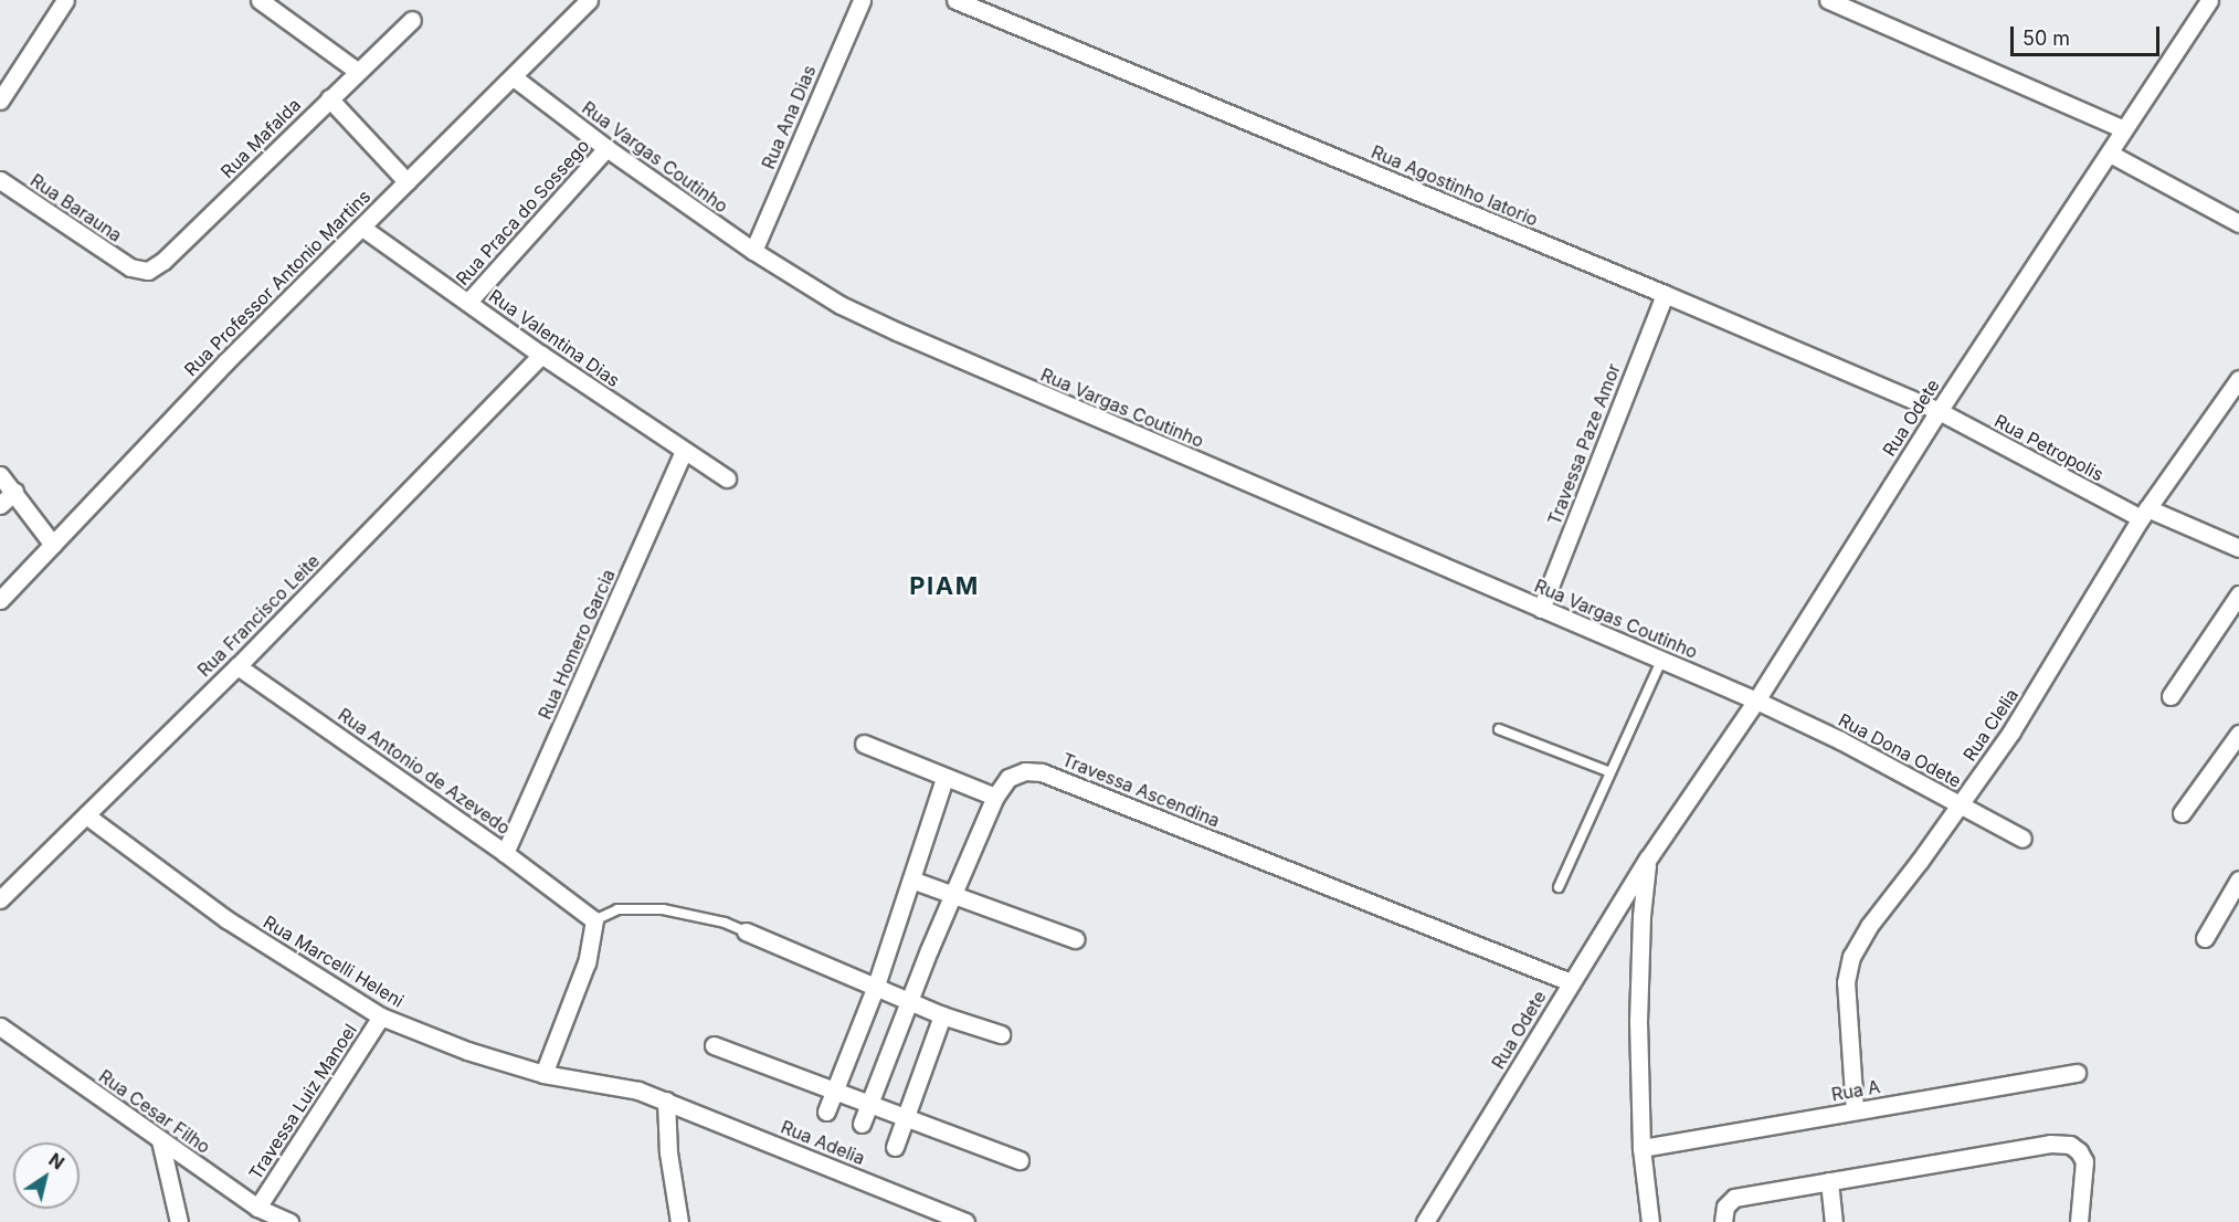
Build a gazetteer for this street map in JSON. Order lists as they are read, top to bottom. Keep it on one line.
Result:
{"streets":{"street":["Rua Ana Dias","Rua Mafalda","Rua Vargas Coutinho","Rua Agostinho Iatorio","Rua Barauna","Rua Praca do Sossego","Rua Professor Antonio Martins","Rua Valentina Dias","Rua Odete","Travessa Paze Amor","Rua Petropolis","Rua Francisco Leite","Rua Homero Garcia","Rua Clelia","Rua Dona Odete","Rua Antonio de Azevedo","Travessa Ascendina","Rua Marcelli Heleni","Rua A","Travessa Luiz Manoel","Rua Cesar Filho","Rua Adelia"]},"crossings":[["Rua Ana Dias","Rua Vargas Coutinho"],["Rua Mafalda","Rua Barauna"],["Rua Vargas Coutinho","Rua Praca do Sossego"],["Rua Vargas Coutinho","Rua Professor Antonio Martins"],["Rua Vargas Coutinho","Rua Odete"],["Rua Vargas Coutinho","Travessa Paze Amor"],["Rua Vargas Coutinho","Rua Dona Odete"],["Rua Agostinho Iatorio","Rua Odete"],["Rua Agostinho Iatorio","Travessa Paze Amor"],["Rua Agostinho Iatorio","Rua Petropolis"],["Rua Praca do Sossego","Rua Valentina Dias"],["Rua Professor Antonio Martins","Rua Valentina Dias"],["Rua Valentina Dias","Rua Francisco Leite"],["Rua Valentina Dias","Rua Homero Garcia"],["Rua Odete","Rua Petropolis"],["Rua Odete","Rua Dona Odete"],["Rua Odete","Travessa Ascendina"],["Rua Odete","Rua A"],["Rua Petropolis","Rua Clelia"],["Rua Francisco Leite","Rua Antonio de Azevedo"],["Rua Francisco Leite","Rua Marcelli Heleni"],["Rua Homero Garcia","Rua Antonio de Azevedo"],["Rua Clelia","Rua Dona Odete"],["Rua Clelia","Rua A"],["Rua Marcelli Heleni","Travessa Luiz Manoel"],["Rua Marcelli Heleni","Rua Adelia"],["Travessa Luiz Manoel","Rua Cesar Filho"]],"districts":["PIAM"],"scale_bar":"50 m","north":"top right"}
